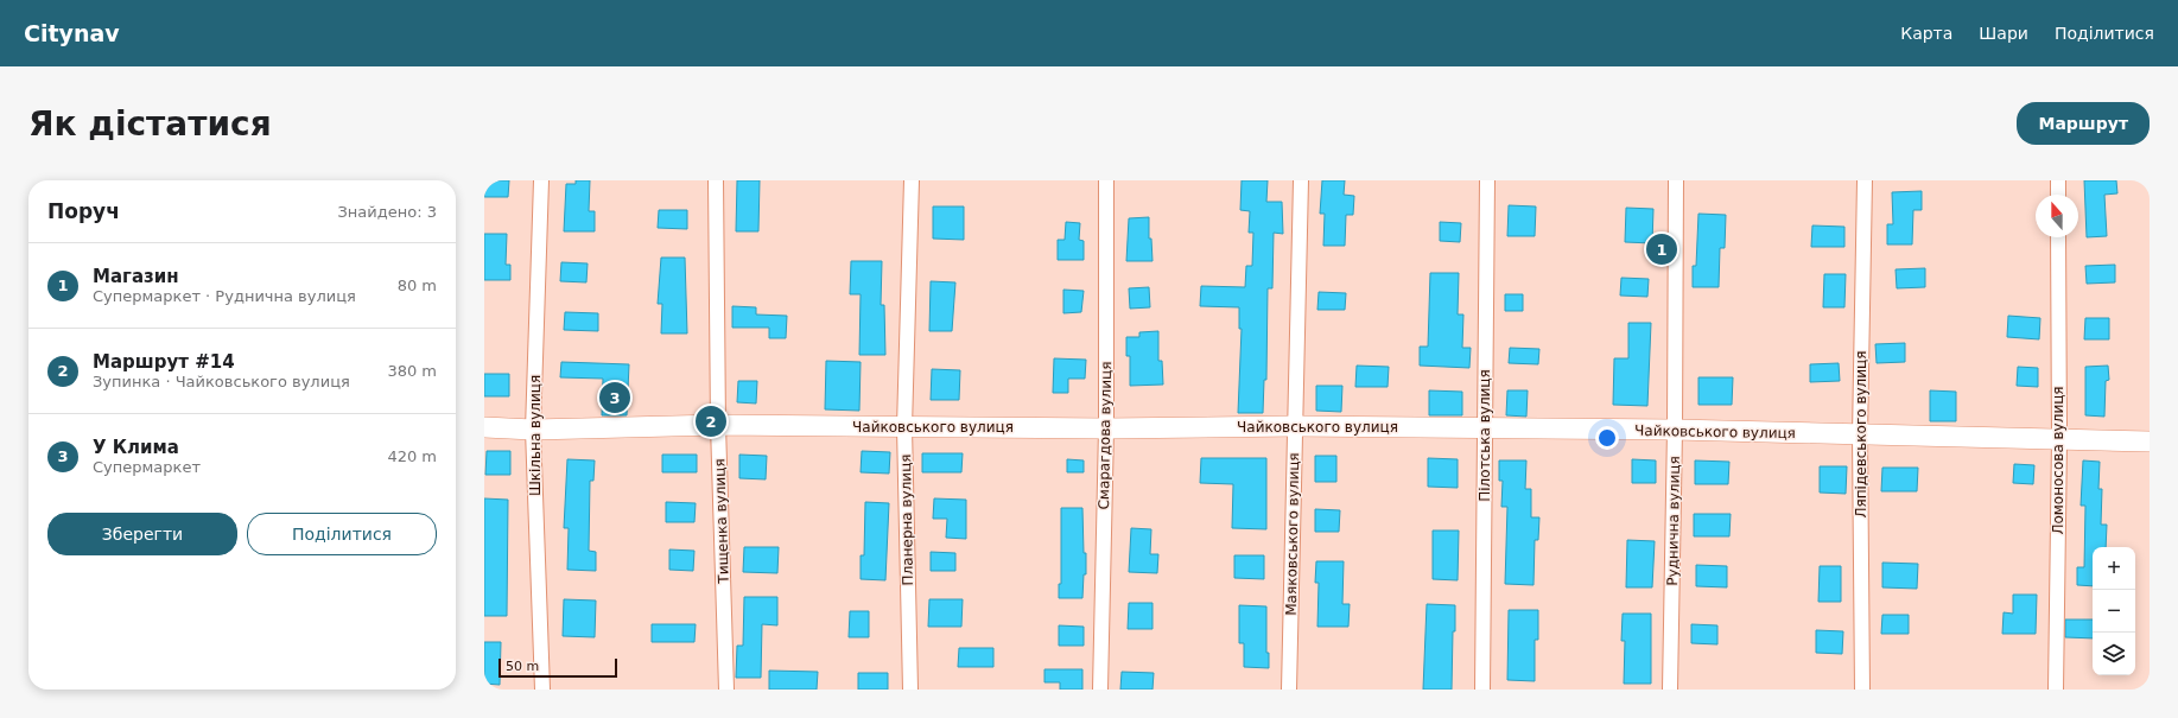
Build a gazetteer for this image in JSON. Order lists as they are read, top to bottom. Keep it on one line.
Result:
{"streets":{"street":["Чайковського вулиця","Ляпідевського вулиця","Шкільна вулиця","Смарагдова вулиця","Пілотська вулиця","Ломоносова вулиця","Планерна вулиця","Тищенка вулиця","Руднична вулиця","Маяковського вулиця"]},"crossings":[["Чайковського вулиця","Ляпідевського вулиця"],["Чайковського вулиця","Шкільна вулиця"],["Чайковського вулиця","Смарагдова вулиця"],["Чайковського вулиця","Пілотська вулиця"],["Чайковського вулиця","Ломоносова вулиця"],["Чайковського вулиця","Планерна вулиця"],["Чайковського вулиця","Тищенка вулиця"],["Чайковського вулиця","Руднична вулиця"],["Чайковського вулиця","Маяковського вулиця"]],"scale_bar":"50 m","north":"top","page":{"header":"Citynav","nav":["Карта","Шари","Поділитися"],"buttons":["Маршрут",["Зберегти","Поділитися"]],"title":"Як дістатися","heading":["Поруч","Знайдено: 3"],"pins":["1","3","2"],"list":[{"mark":"1","name":"Магазин","note":"Супермаркет · Руднична вулиця","value":"80 m"},{"mark":"2","name":"Маршрут #14","note":"Зупинка · Чайковського вулиця","value":"380 m"},{"mark":"3","name":"У Клима","note":"Супермаркет","value":"420 m"}],"map_buttons":["+","−"],"scale":"50 m"}}
